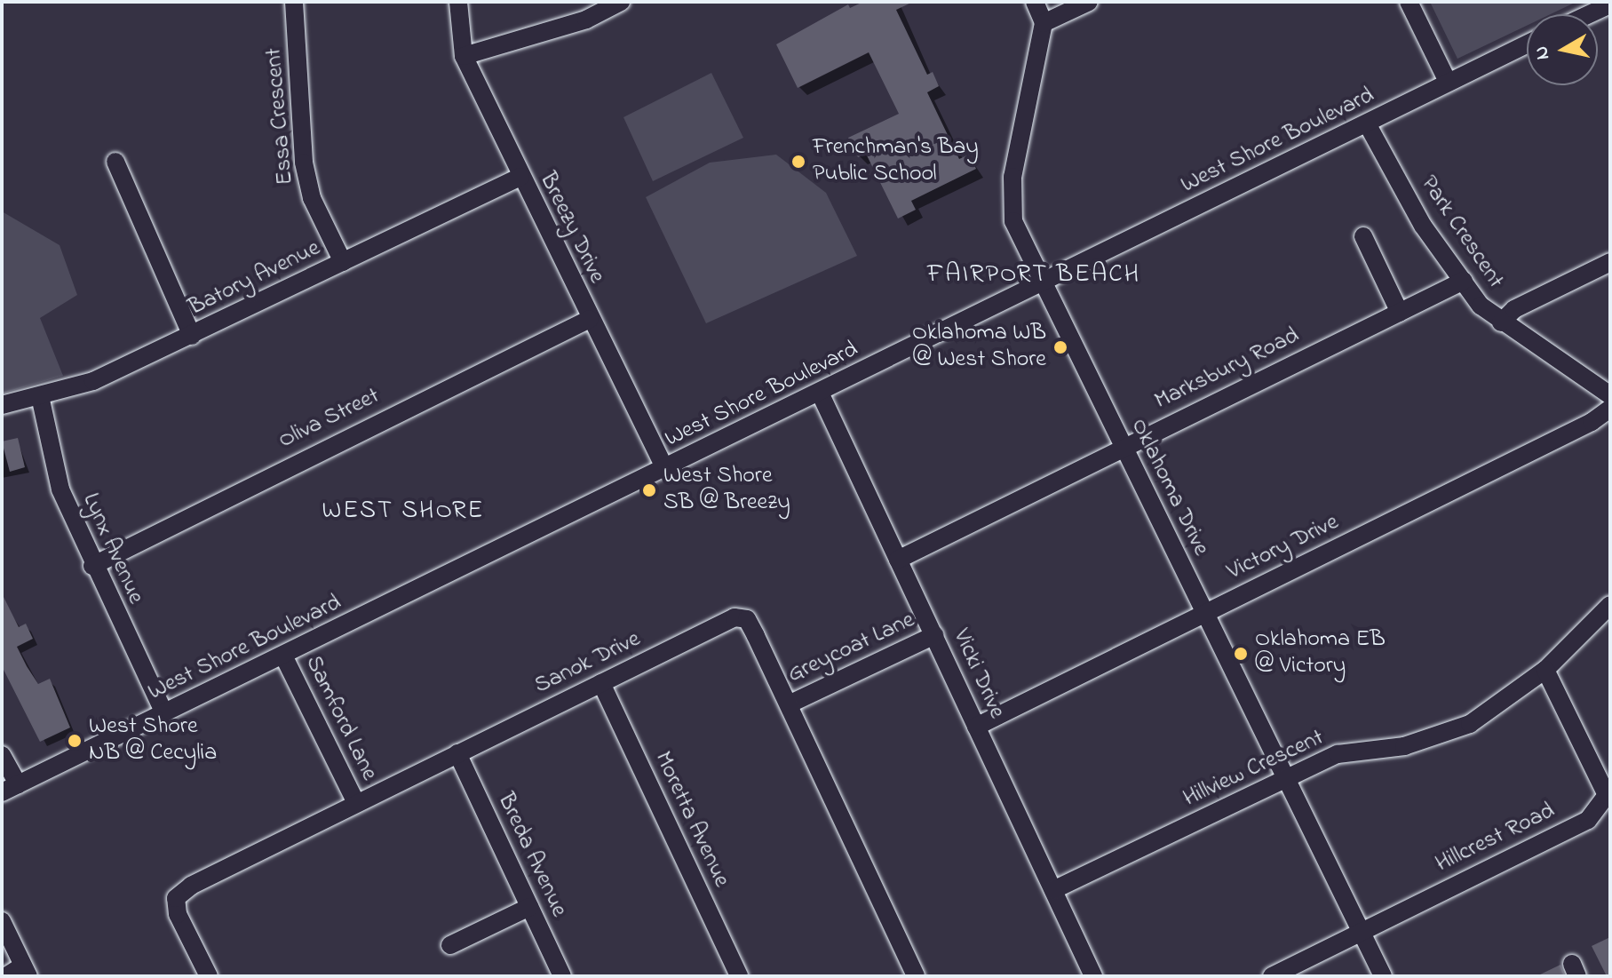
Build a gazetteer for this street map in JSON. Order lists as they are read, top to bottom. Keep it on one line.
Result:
{"streets":{"street":["Essa Crescent","West Shore Boulevard","Breezy Drive","Park Crescent","Batory Avenue","Marksbury Road","Oliva Street","Oklahoma Drive","Victory Drive","Lynx Avenue","Greycoat Lane","Sanok Drive","Vicki Drive","Samford Lane","Hillview Crescent","Moretta Avenue","Hillcrest Road","Breda Avenue"]},"crossings":[["Essa Crescent","Batory Avenue"],["West Shore Boulevard","Breezy Drive"],["West Shore Boulevard","Park Crescent"],["West Shore Boulevard","Oklahoma Drive"],["West Shore Boulevard","Lynx Avenue"],["West Shore Boulevard","Vicki Drive"],["West Shore Boulevard","Samford Lane"],["Breezy Drive","Batory Avenue"],["Breezy Drive","Oliva Street"],["Park Crescent","Marksbury Road"],["Batory Avenue","Lynx Avenue"],["Marksbury Road","Oklahoma Drive"],["Marksbury Road","Vicki Drive"],["Oliva Street","Lynx Avenue"],["Oklahoma Drive","Victory Drive"],["Oklahoma Drive","Hillview Crescent"],["Oklahoma Drive","Hillcrest Road"],["Victory Drive","Vicki Drive"],["Greycoat Lane","Sanok Drive"],["Greycoat Lane","Vicki Drive"],["Sanok Drive","Samford Lane"],["Sanok Drive","Moretta Avenue"],["Sanok Drive","Breda Avenue"],["Vicki Drive","Hillview Crescent"],["Hillview Crescent","Hillcrest Road"]],"districts":["FAIRPORT BEACH","WEST SHORE"],"places":["Frenchman's Bay Public School","Oklahoma WB @ West Shore","West Shore SB @ Breezy","Oklahoma EB @ Victory","West Shore NB @ Cecylia"],"north":"left"}
